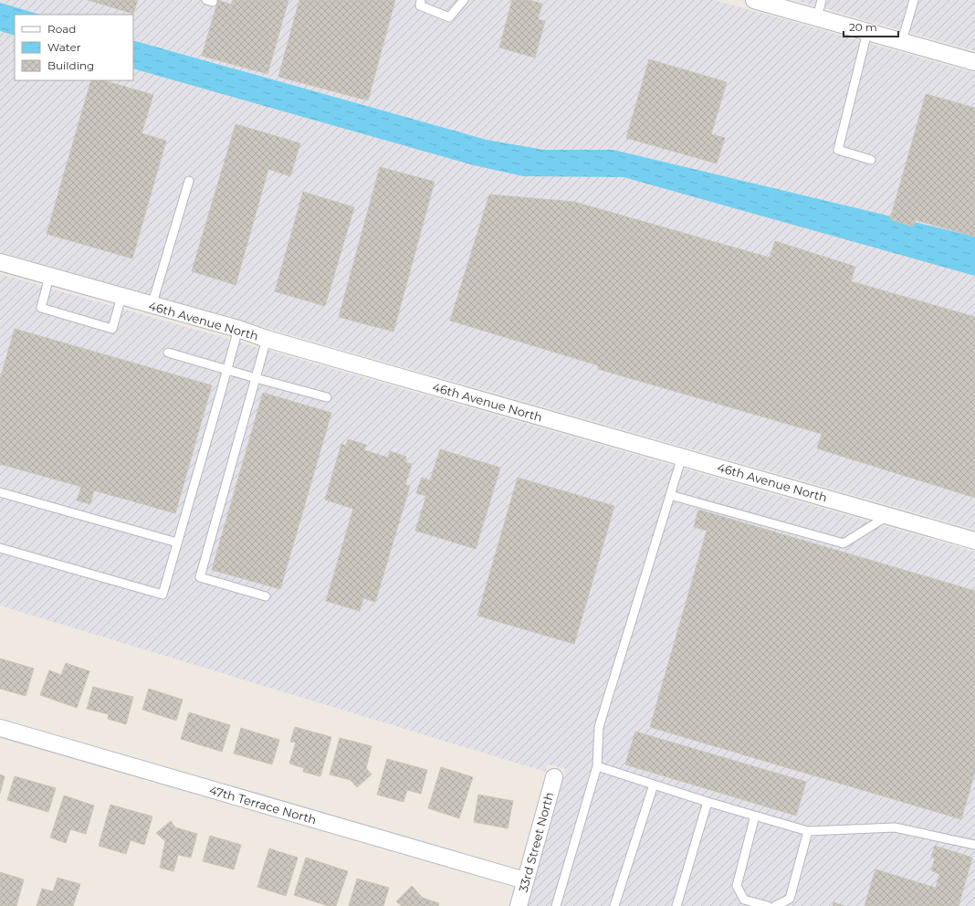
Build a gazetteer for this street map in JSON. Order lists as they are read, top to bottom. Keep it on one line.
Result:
{"streets":{"street":["46th Avenue North","47th Terrace North","33rd Street North"]},"crossings":[["47th Terrace North","33rd Street North"]],"legend":["Road","Water","Building"],"scale_bar":"20 m"}
